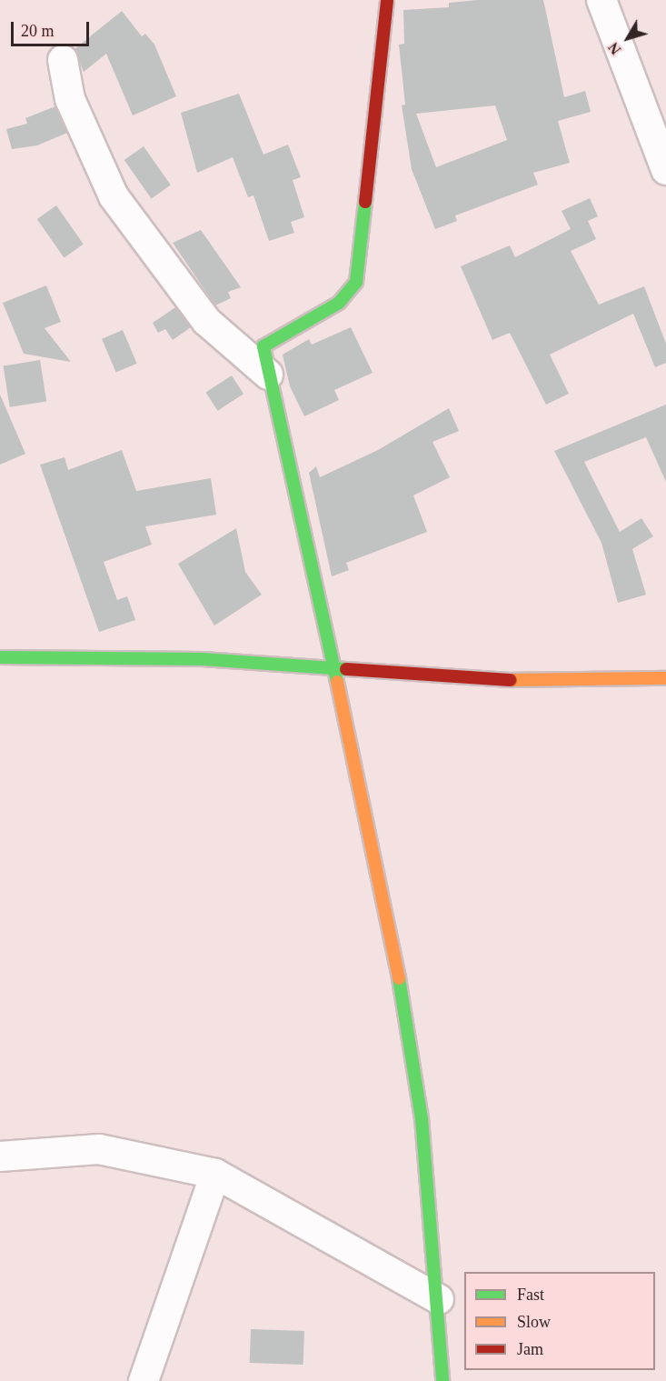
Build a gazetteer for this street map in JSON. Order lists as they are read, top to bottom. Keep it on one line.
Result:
{"legend":["Fast","Slow","Jam"],"scale_bar":"20 m","north":"bottom left"}
